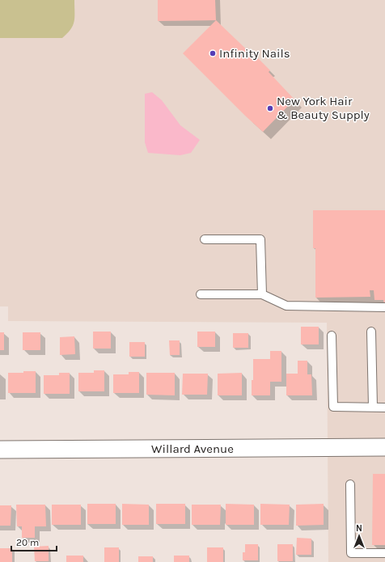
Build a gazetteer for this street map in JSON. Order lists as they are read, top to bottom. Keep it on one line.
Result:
{"streets":{"street":["Willard Avenue"]},"places":["Infinity Nails","New York Hair & Beauty Supply"],"scale_bar":"20 m","north":"top"}
